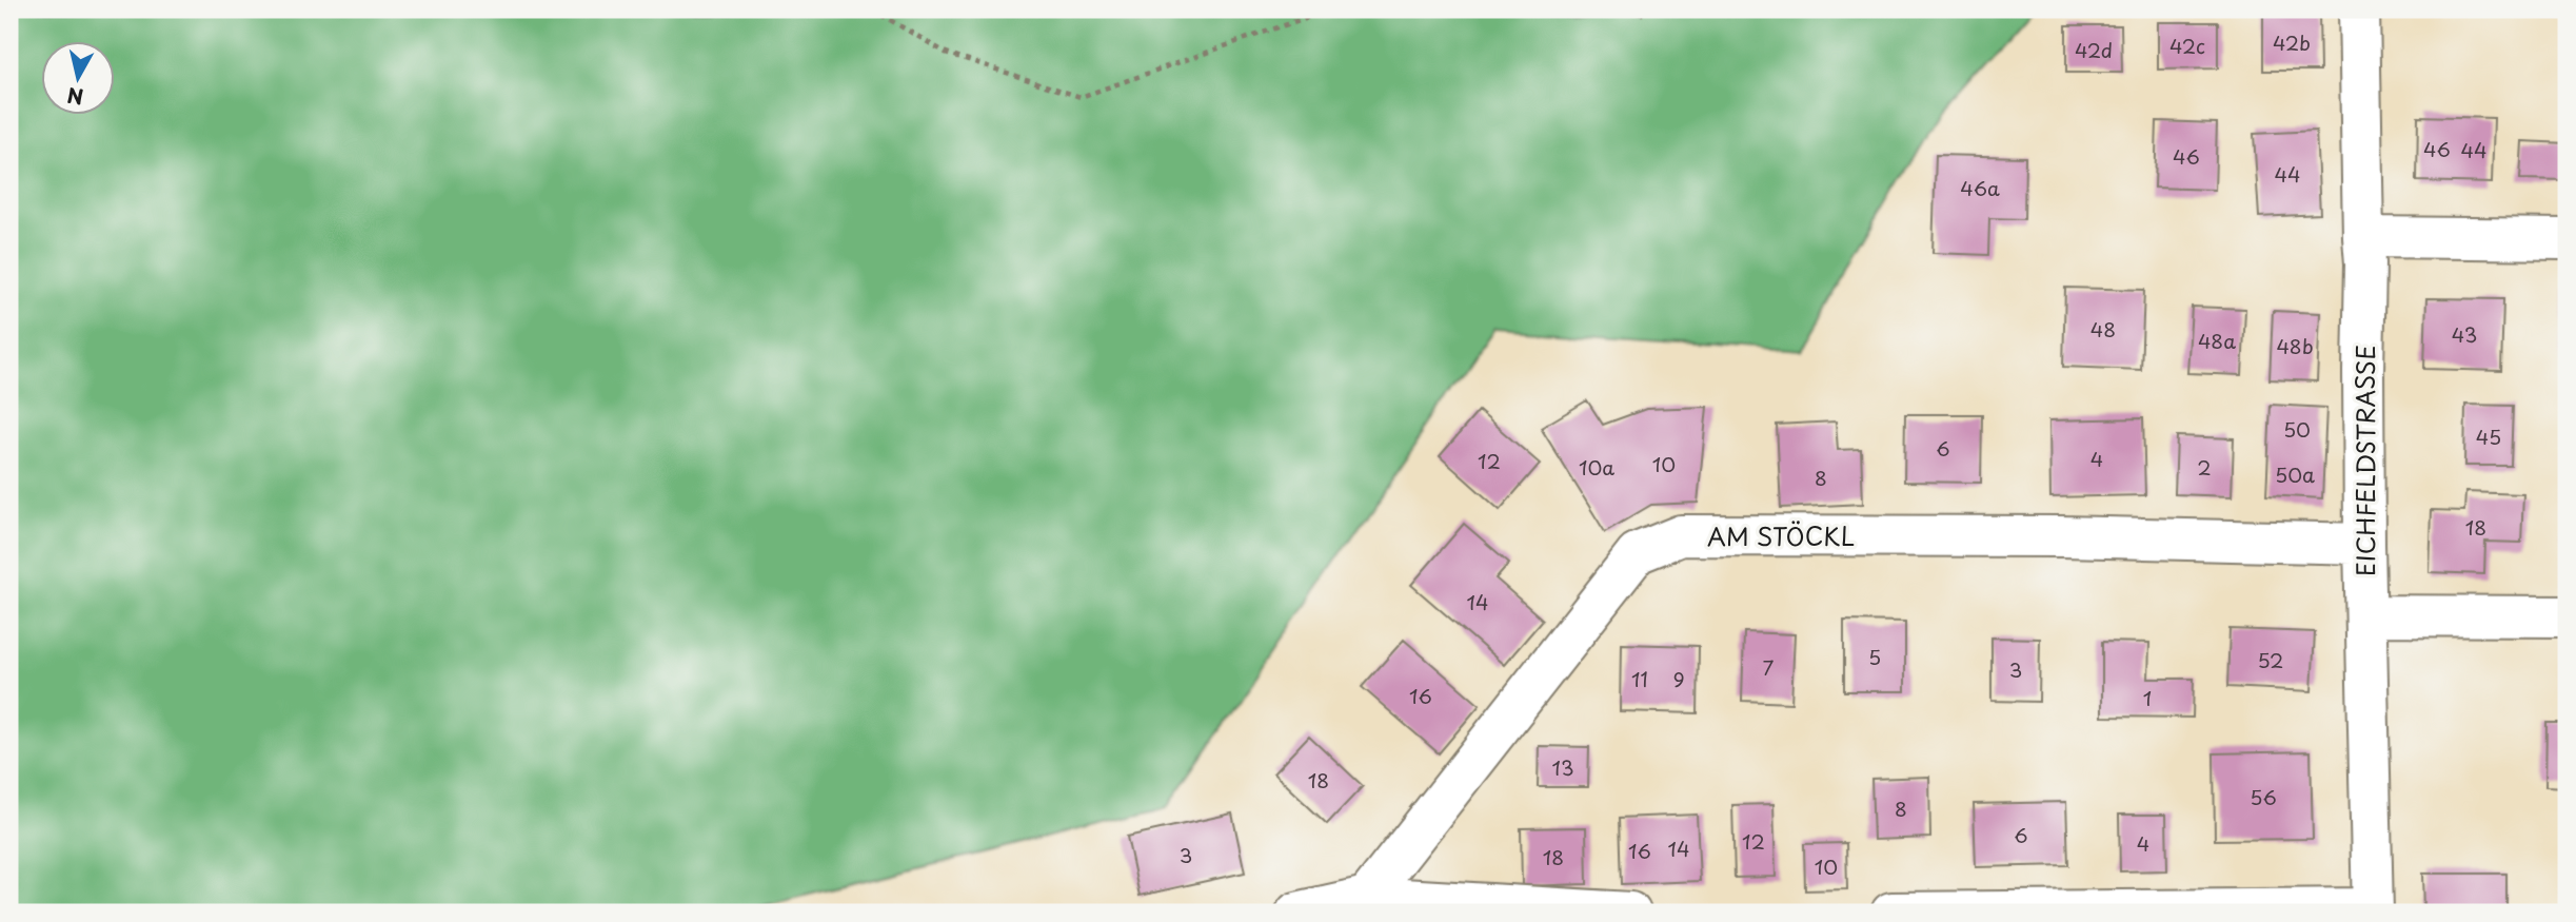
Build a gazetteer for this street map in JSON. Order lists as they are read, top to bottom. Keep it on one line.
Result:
{"streets":{"street":["EICHFELDSTRASSE","AM STÖCKL"]},"crossings":[["EICHFELDSTRASSE","AM STÖCKL"]],"house_numbers":["42b","42c","42d","46","44","46","44","46a","48","43","48a","48b","50","45","6","4","12","10","10a","2","50a","8","18","14","5","52","7","3","11","9","16","1","13","18","56","8","6","12","4","14","16","3","18","10"],"north":"bottom"}
